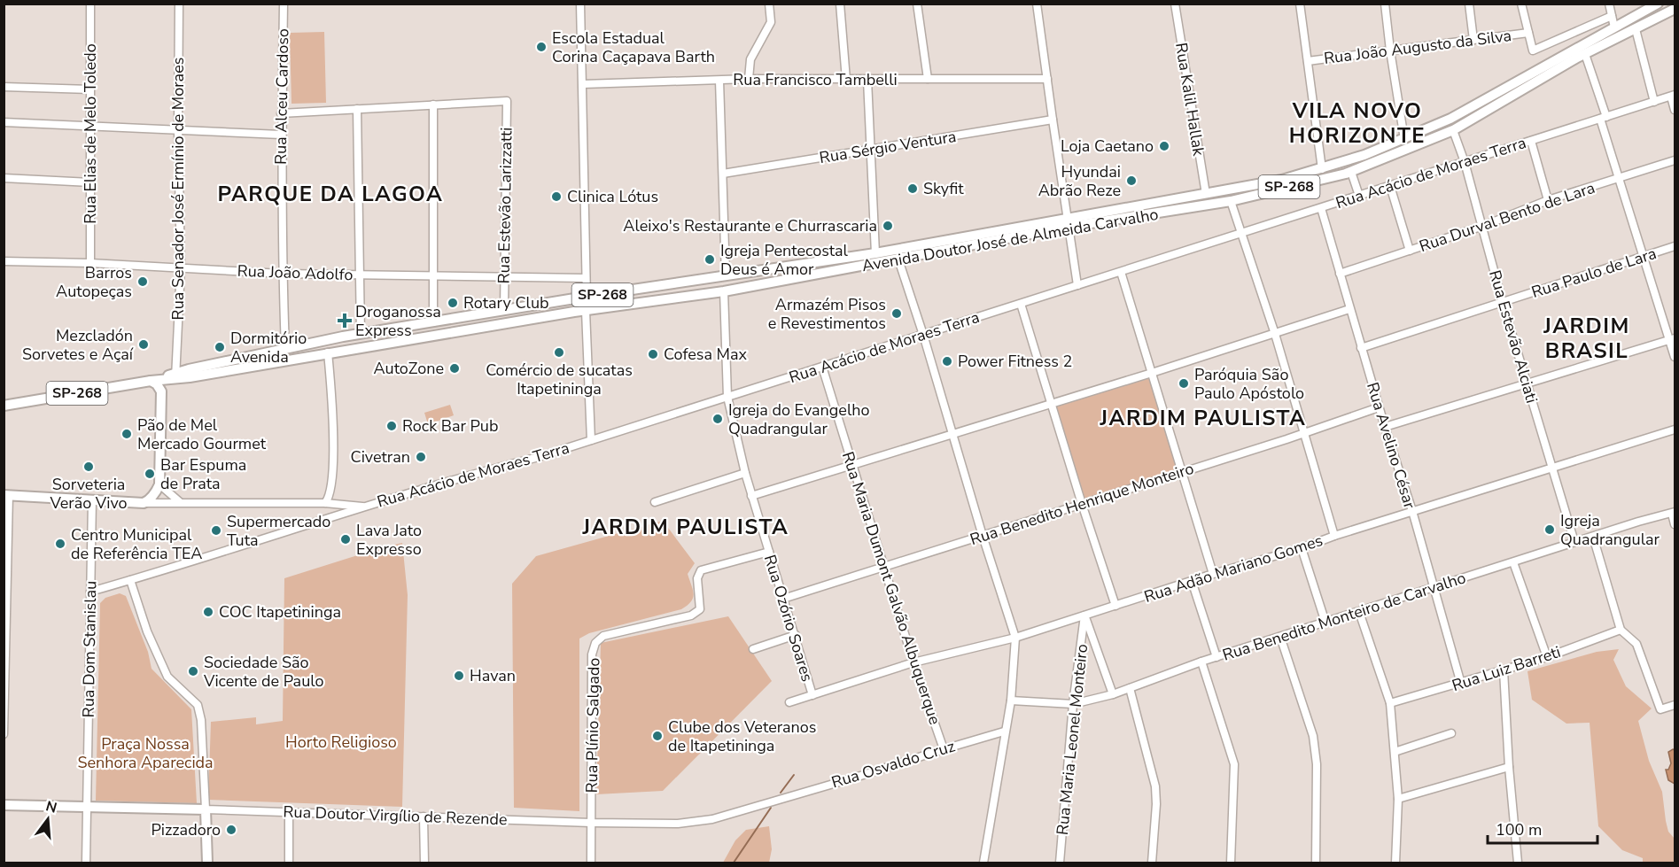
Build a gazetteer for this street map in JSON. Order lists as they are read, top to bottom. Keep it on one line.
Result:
{"streets":{"main road":["SP-268","Avenida Doutor José de Almeida Carvalho","Rua Doutor Virgílio de Rezende"],"street":["Rua João Augusto da Silva","Rua Francisco Tambelli","Rua Alceu Cardoso","Rua Kalil Hallak","Rua Elias de Melo Toledo","Rua Sérgio Ventura","Rua Acácio de Moraes Terra","Rua Senador José Ermínio de Moraes","Rua Estevão Larizzatti","Rua Durval Bento de Lara","Rua João Adolfo","Rua Paulo de Lara","Rua Estevão Alciati","Rua Avelino César","Rua Benedito Henrique Monteiro","Rua Adão Mariano Gomes","Rua Maria Dumont Galvão Albuquerque","Rua Benedito Monteiro de Carvalho","Rua Ozório Soares","Rua Dom Stanislau","Rua Luiz Barreti","Rua Plínio Salgado","Rua Maria Leonel Monteiro","Rua Osvaldo Cruz"]},"crossings":[["Rua Alceu Cardoso","Avenida Doutor José de Almeida Carvalho"],["Rua Alceu Cardoso","Rua João Adolfo"],["Rua Kalil Hallak","Avenida Doutor José de Almeida Carvalho"],["Rua Elias de Melo Toledo","Rua João Adolfo"],["Rua Acácio de Moraes Terra","Rua Estevão Alciati"],["Rua Acácio de Moraes Terra","Rua Avelino César"],["Rua Acácio de Moraes Terra","Rua Maria Dumont Galvão Albuquerque"],["Rua Acácio de Moraes Terra","Rua Ozório Soares"],["Rua Acácio de Moraes Terra","Rua Dom Stanislau"],["Rua Senador José Ermínio de Moraes","Avenida Doutor José de Almeida Carvalho"],["Rua Senador José Ermínio de Moraes","Rua João Adolfo"],["Rua Estevão Larizzatti","Avenida Doutor José de Almeida Carvalho"],["Rua Estevão Larizzatti","Rua João Adolfo"],["Rua Durval Bento de Lara","Rua Estevão Alciati"],["Rua Durval Bento de Lara","Rua Avelino César"],["Avenida Doutor José de Almeida Carvalho","Rua Estevão Alciati"],["Avenida Doutor José de Almeida Carvalho","Rua Ozório Soares"],["Rua Paulo de Lara","Rua Estevão Alciati"],["Rua Paulo de Lara","Rua Avelino César"],["Rua Estevão Alciati","Rua Adão Mariano Gomes"],["Rua Estevão Alciati","Rua Benedito Monteiro de Carvalho"],["Rua Avelino César","Rua Benedito Henrique Monteiro"],["Rua Avelino César","Rua Adão Mariano Gomes"],["Rua Avelino César","Rua Benedito Monteiro de Carvalho"],["Rua Avelino César","Rua Luiz Barreti"],["Rua Benedito Henrique Monteiro","Rua Maria Dumont Galvão Albuquerque"],["Rua Benedito Henrique Monteiro","Rua Ozório Soares"],["Rua Adão Mariano Gomes","Rua Maria Dumont Galvão Albuquerque"],["Rua Adão Mariano Gomes","Rua Ozório Soares"],["Rua Adão Mariano Gomes","Rua Maria Leonel Monteiro"],["Rua Maria Dumont Galvão Albuquerque","Rua Osvaldo Cruz"],["Rua Benedito Monteiro de Carvalho","Rua Maria Leonel Monteiro"],["Rua Ozório Soares","Rua Plínio Salgado"],["Rua Dom Stanislau","Rua Doutor Virgílio de Rezende"],["Rua Plínio Salgado","Rua Doutor Virgílio de Rezende"],["Rua Osvaldo Cruz","Rua Doutor Virgílio de Rezende"]],"districts":["VILA NOVO HORIZONTE","PARQUE DA LAGOA","JARDIM BRASIL","JARDIM PAULISTA","JARDIM PAULISTA"],"parks":["Horto Religioso","Praça Nossa Senhora Aparecida"],"places":{"other":["Escola Estadual Corina Caçapava Barth","Loja Caetano","Hyundai Abrão Reze","Skyfit","Clinica Lótus","Aleixo's Restaurante e Churrascaria","Igreja Pentecostal Deus é Amor","Barros Autopeças","Rotary Club","Armazém Pisos e Revestimentos","Mezcladón Sorvetes e Açaí","Dormitório Avenida","Comércio de sucatas Itapetininga","Cofesa Max","Power Fitness 2","AutoZone","Paróquia São Paulo Apóstolo","Igreja do Evangelho Quadrangular","Rock Bar Pub","Pão de Mel Mercado Gourmet","Civetran","Sorveteria Verão Vivo","Bar Espuma de Prata","Igreja Quadrangular","Supermercado Tuta","Lava Jato Expresso","Centro Municipal de Referência TEA","COC Itapetininga","Sociedade São Vicente de Paulo","Havan","Clube dos Veteranos de Itapetininga","Pizzadoro"],"health":["Droganossa Express"]},"scale_bar":"100 m","north":"top"}
